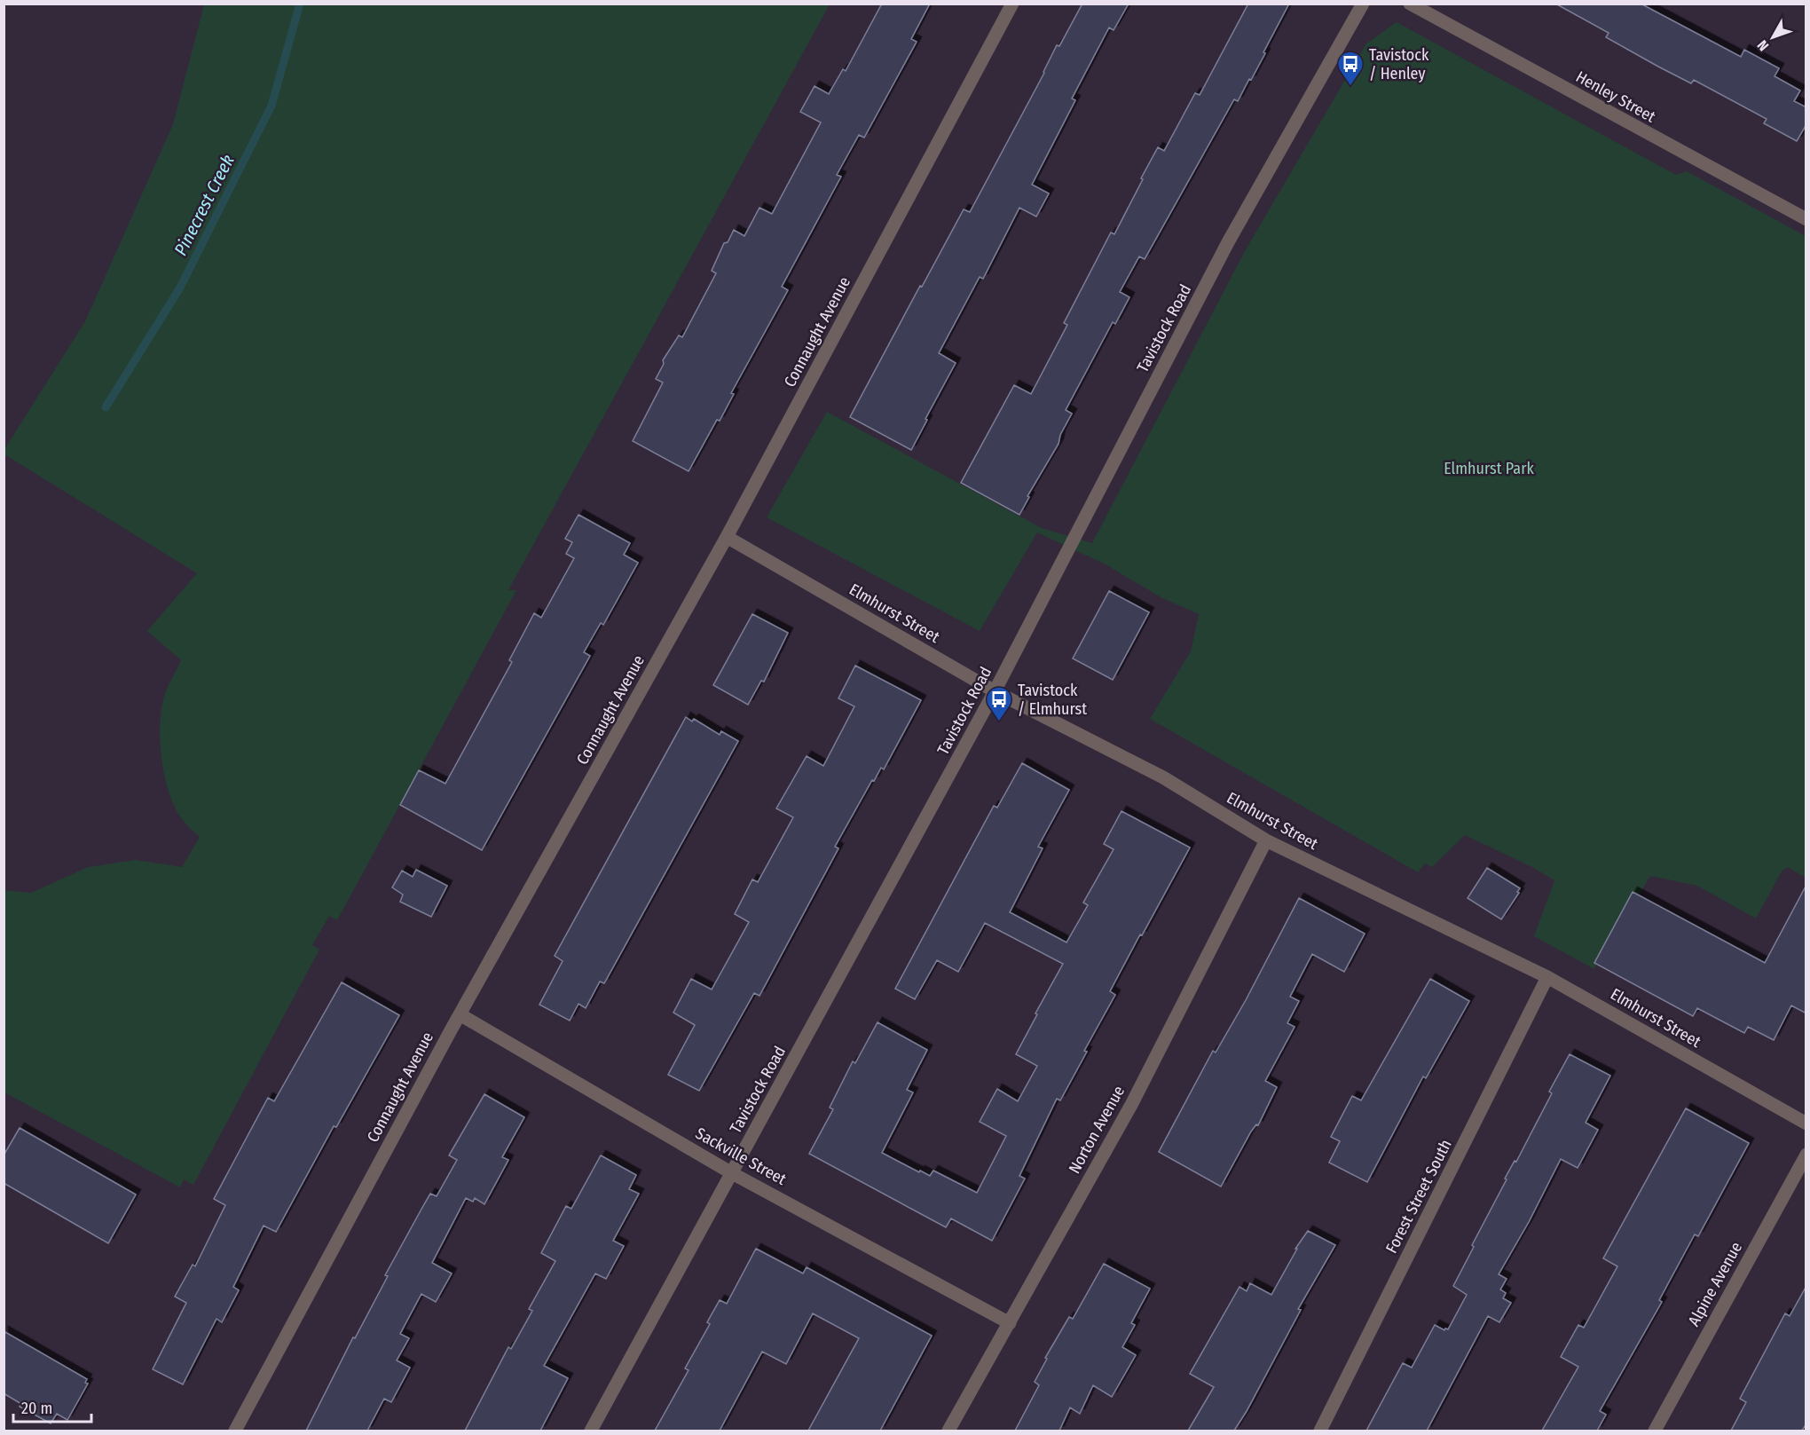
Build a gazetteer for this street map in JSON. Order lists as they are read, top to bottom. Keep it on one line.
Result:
{"streets":{"street":["Henley Street","Tavistock Road","Connaught Avenue","Elmhurst Street","Norton Avenue","Sackville Street","Forest Street South","Alpine Avenue"]},"crossings":[["Tavistock Road","Elmhurst Street"],["Tavistock Road","Sackville Street"],["Connaught Avenue","Elmhurst Street"],["Connaught Avenue","Sackville Street"],["Elmhurst Street","Norton Avenue"],["Elmhurst Street","Forest Street South"],["Norton Avenue","Sackville Street"]],"water":["Pinecrest Creek"],"parks":["Elmhurst Park"],"places":{"bus stop":["Tavistock / Henley","Tavistock / Elmhurst"]},"scale_bar":"20 m","north":"bottom left"}
